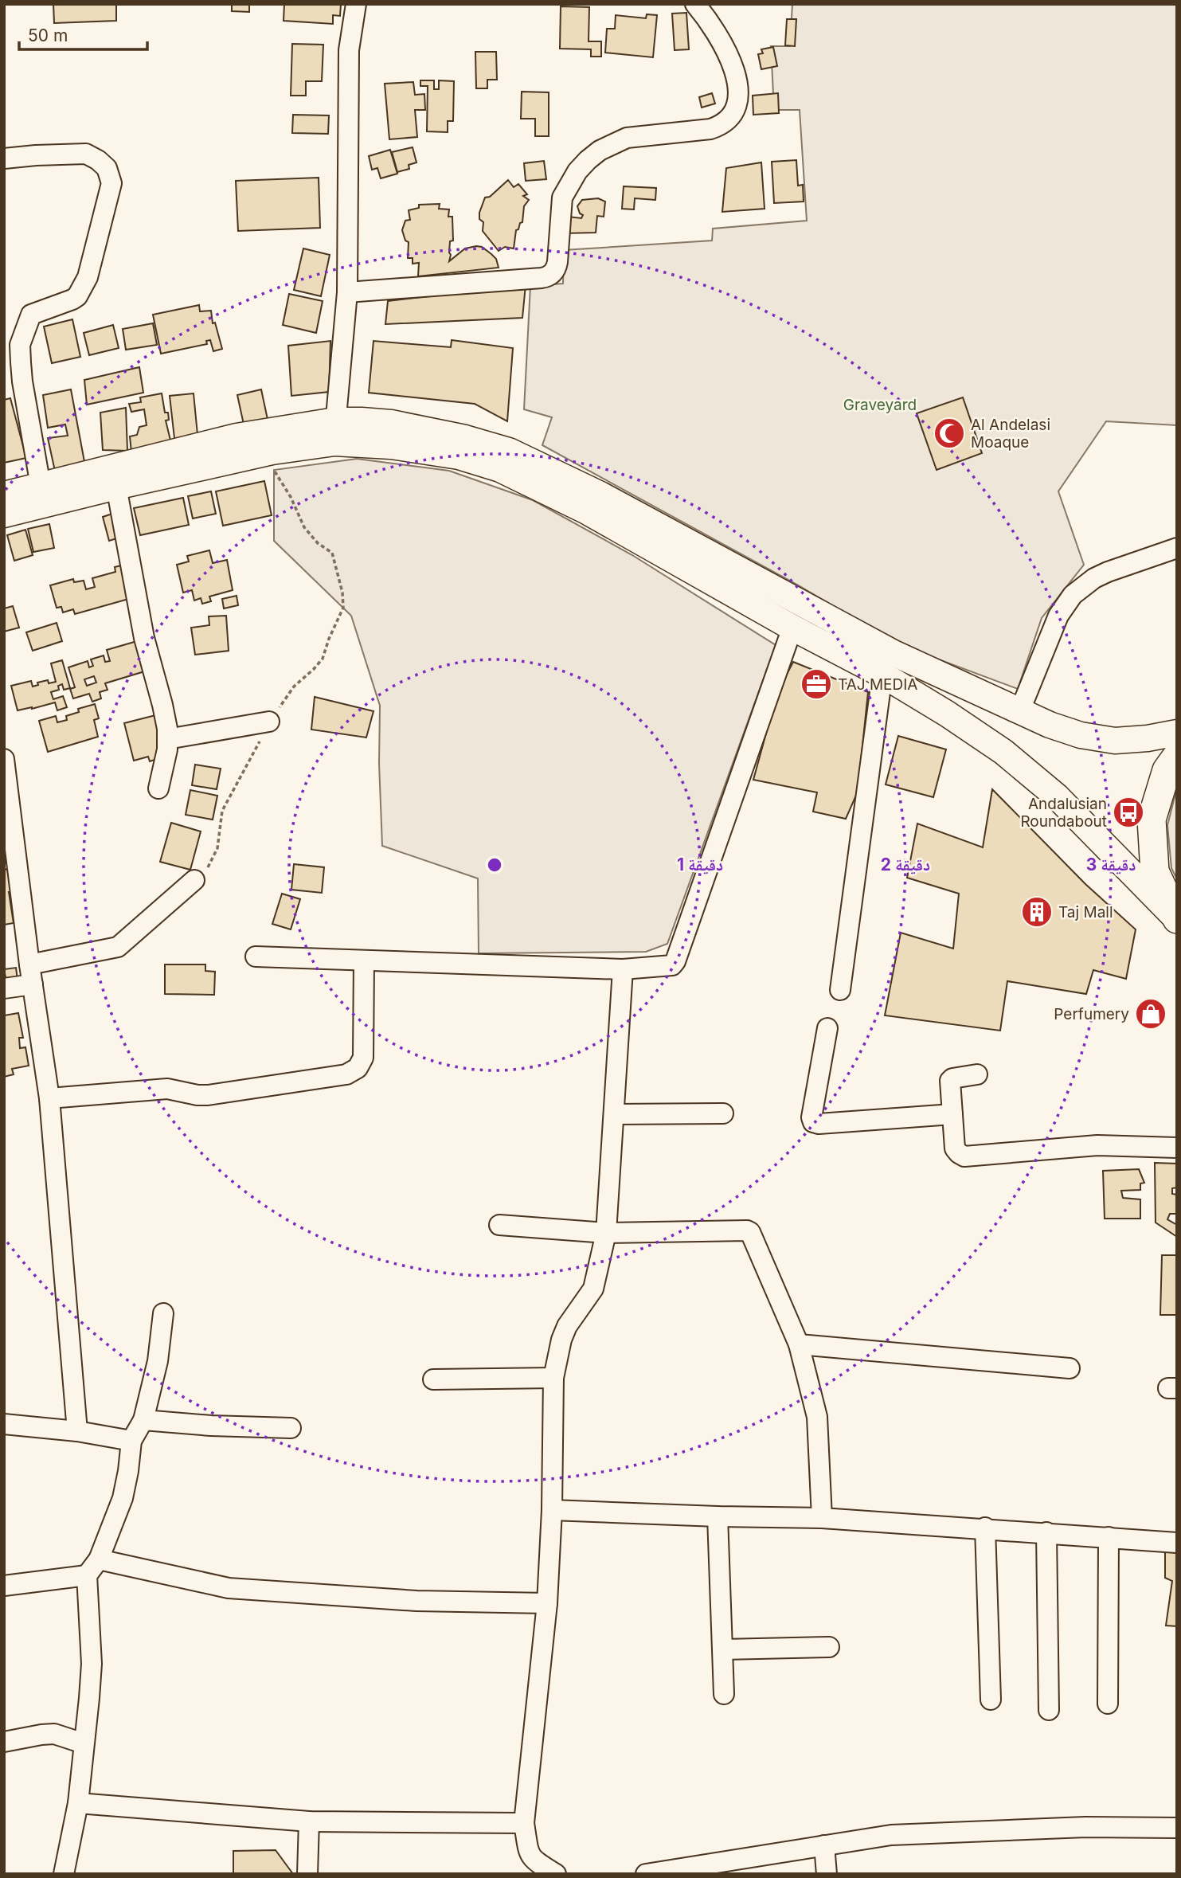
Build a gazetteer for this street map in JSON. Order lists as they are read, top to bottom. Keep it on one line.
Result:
{"parks":["Graveyard"],"places":{"mosque":["Al Andelasi Moaque"],"office":["TAJ MEDIA"],"bus stop":["Andalusian Roundabout"],"building":["Taj Mall"],"shop":["Perfumery"]},"scale_bar":"50 m","rings":["1 دقيقة","2 دقيقة","3 دقيقة"]}
